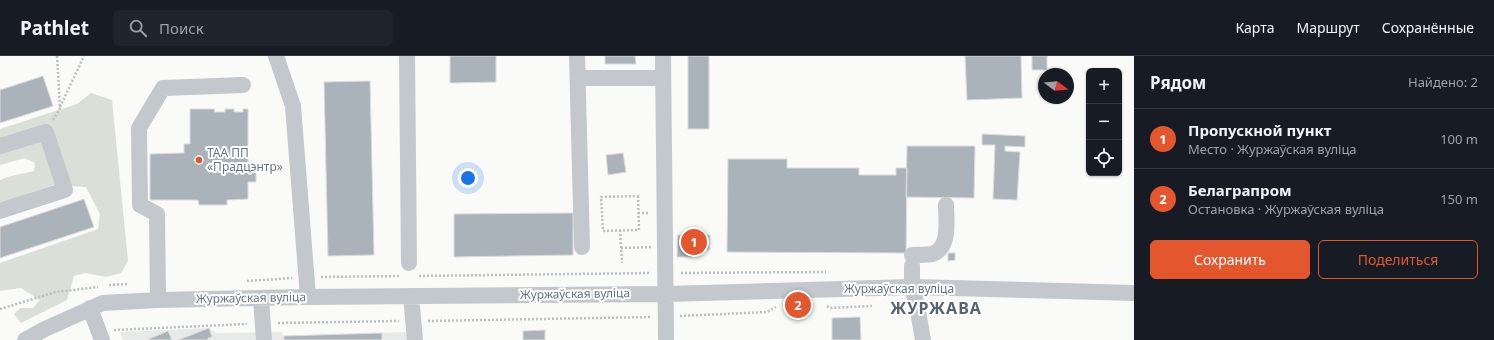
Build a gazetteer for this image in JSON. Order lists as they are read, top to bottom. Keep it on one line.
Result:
{"streets":{"street":["Журжаўская вуліца"]},"districts":["ЖУРЖАВА"],"places":["ТАА ПП «Прадцэнтр»"],"north":"right","page":{"header":"Pathlet","search":"Поиск","nav":["Карта","Маршрут","Сохранённые"],"heading":["Рядом","Найдено: 2"],"map_buttons":["+","−"],"list":[{"mark":"1","name":"Пропускной пункт","note":"Место · Журжаўская вуліца","value":"100 m"},{"mark":"2","name":"Белаграпром","note":"Остановка · Журжаўская вуліца","value":"150 m"}],"pins":["1","2"],"buttons":["Сохранить","Поделиться"]}}
